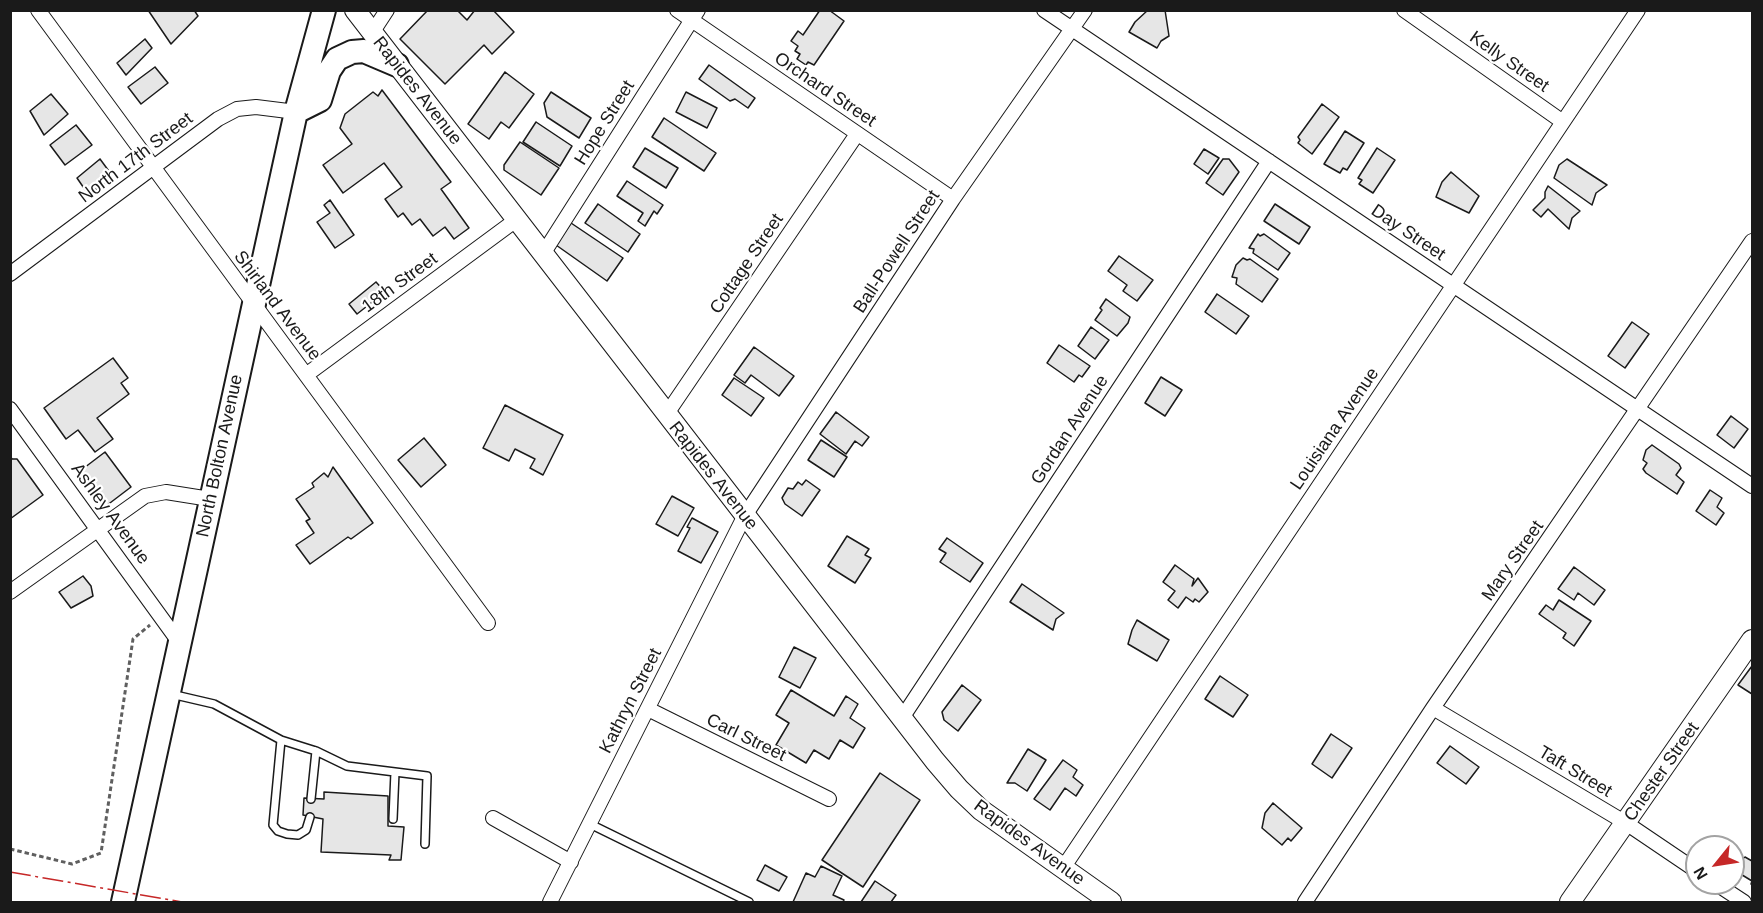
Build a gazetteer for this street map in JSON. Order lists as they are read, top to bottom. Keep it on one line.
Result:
{"streets":{"main road":["Rapides Avenue","North Bolton Avenue","Chester Street"],"street":["Kelly Street","Orchard Street","Hope Street","North 17th Street","Day Street","Ball-Powell Street","Cottage Street","18th Street","Shirland Avenue","Louisiana Avenue","Gordan Avenue","Ashley Avenue","Mary Street","Kathryn Street","Carl Street","Taft Street"]},"crossings":[["Kelly Street","Louisiana Avenue"],["Orchard Street","Hope Street"],["Orchard Street","Ball-Powell Street"],["Orchard Street","Cottage Street"],["Rapides Avenue","Hope Street"],["Rapides Avenue","Ball-Powell Street"],["Rapides Avenue","Cottage Street"],["Rapides Avenue","18th Street"],["Rapides Avenue","Louisiana Avenue"],["Rapides Avenue","Gordan Avenue"],["Rapides Avenue","Kathryn Street"],["North 17th Street","Shirland Avenue"],["North 17th Street","North Bolton Avenue"],["Day Street","Ball-Powell Street"],["Day Street","Louisiana Avenue"],["Day Street","Gordan Avenue"],["Day Street","Mary Street"],["Ball-Powell Street","Kathryn Street"],["18th Street","Shirland Avenue"],["Shirland Avenue","North Bolton Avenue"],["North Bolton Avenue","Ashley Avenue"],["Mary Street","Taft Street"],["Kathryn Street","Carl Street"],["Taft Street","Chester Street"]],"north":"bottom left"}
